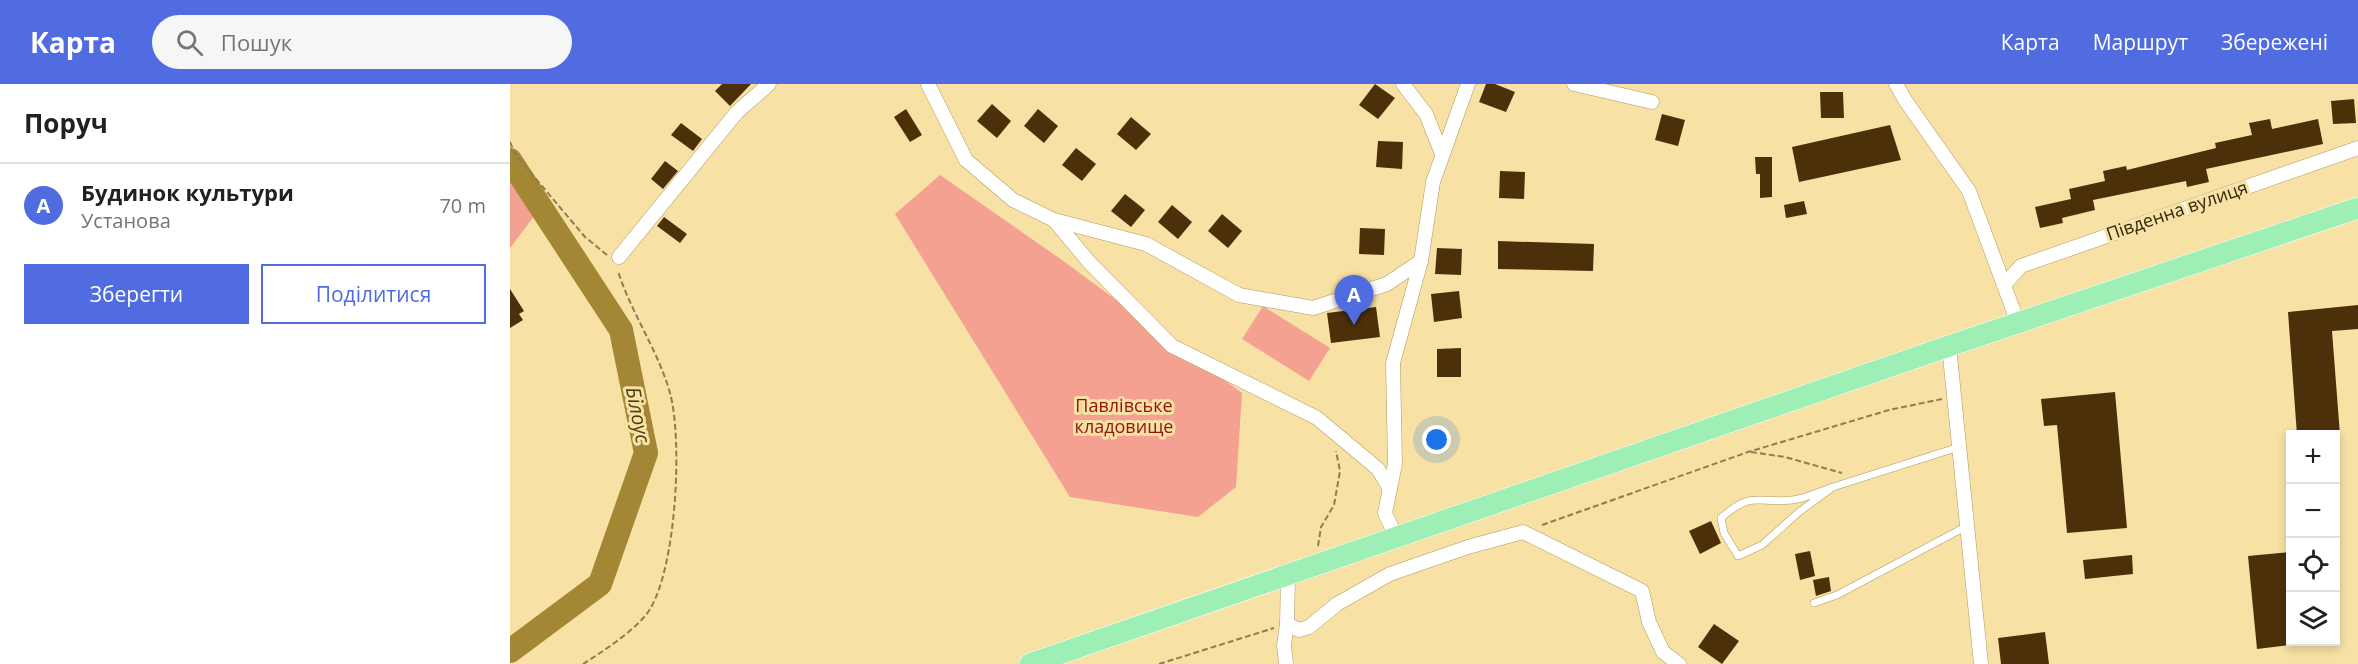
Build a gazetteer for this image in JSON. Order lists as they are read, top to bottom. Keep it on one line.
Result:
{"streets":{"street":["Південна вулиця"]},"water":["Білоус"],"parks":["Павлівське кладовище"],"page":{"header":"Карта","search":"Пошук","nav":["Карта","Маршрут","Збережені"],"heading":"Поруч","list":[{"mark":"A","name":"Будинок культури","note":"Установа","value":"70 m"}],"buttons":["Зберегти","Поділитися"],"pins":"A","map_buttons":["+","−"]}}
